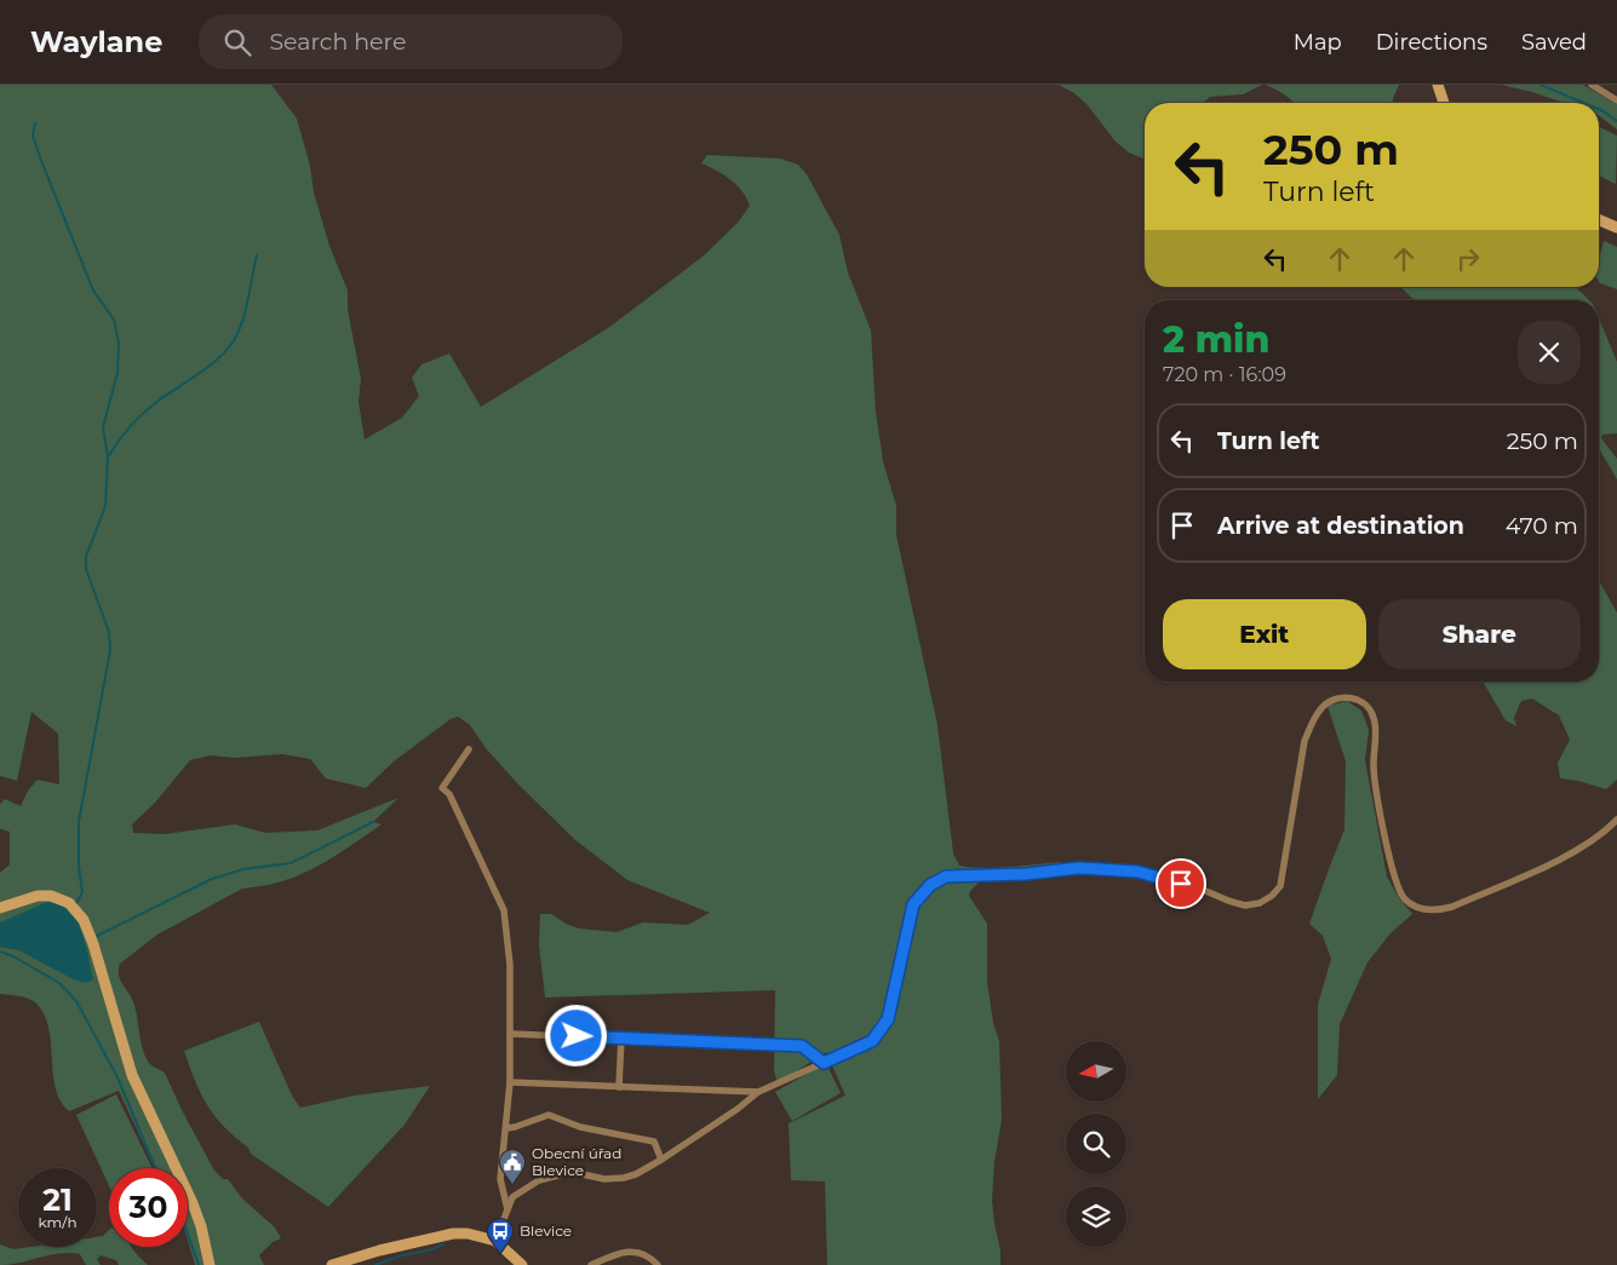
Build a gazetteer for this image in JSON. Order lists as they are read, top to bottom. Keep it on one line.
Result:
{"places":{"public building":["Obecní úřad Blevice"],"bus stop":["Blevice"]},"north":"left","page":{"header":"Waylane","search":"Search here","nav":["Map","Directions","Saved"],"turn":["250 m","Turn left"],"heading":["2 min","720 m · 16:09"],"list":[{"name":"Turn left","value":"250 m"},{"name":"Arrive at destination","value":"470 m"}],"buttons":["Exit","Share"],"speed":"21 km/h","limit":"30"}}
